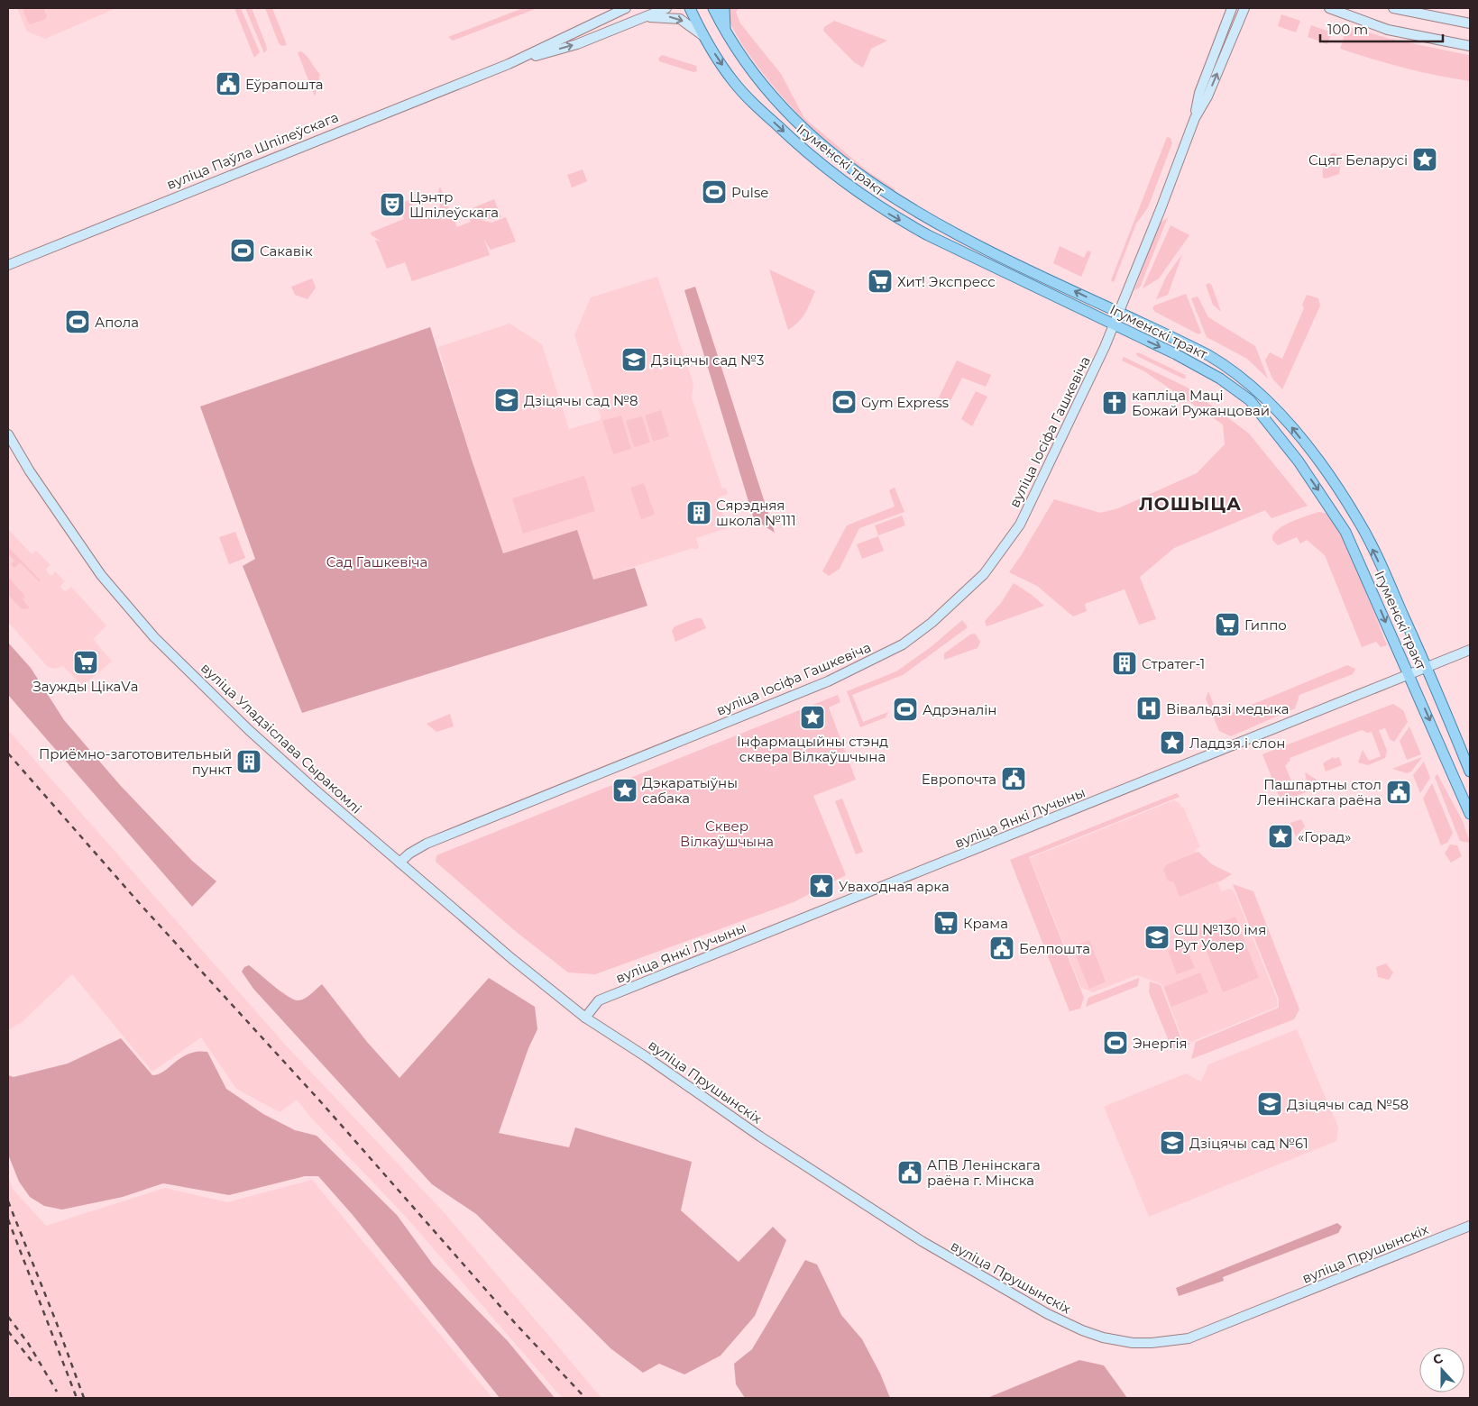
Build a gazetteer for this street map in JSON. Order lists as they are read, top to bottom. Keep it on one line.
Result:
{"streets":{"main road":["Ігуменскі тракт"],"street":["вуліца Паўла Шпілеўскага","вуліца Іосіфа Гашкевіча","вуліца Уладзіслава Сыракомлі","вуліца Янкі Лучыны","вуліца Прушынскіх"]},"crossings":[["Ігуменскі тракт","вуліца Іосіфа Гашкевіча"],["Ігуменскі тракт","вуліца Янкі Лучыны"],["вуліца Іосіфа Гашкевіча","вуліца Уладзіслава Сыракомлі"],["вуліца Уладзіслава Сыракомлі","вуліца Янкі Лучыны"],["вуліца Уладзіслава Сыракомлі","вуліца Прушынскіх"],["вуліца Янкі Лучыны","вуліца Прушынскіх"]],"districts":["ЛОШЫЦА"],"parks":["Сад Гашкевіча","Сквер Вілкаўшчына"],"places":{"public building":["Еўрапошта","Европочта","Пашпартны стол Ленінскага раёна","Белпошта","АПВ Ленінскага раёна г. Мінска"],"place":["Сцяг Беларусі","Інфармацыйны стэнд сквера Вілкаўшчына","Ладдзя і слон","Дэкаратыўны сабака","«Горад»","Уваходная арка"],"sports":["Pulse","Сакавік","Апола","Gym Express","Адрэналін","Энергія"],"theatre":["Цэнтр Шпілеўскага"],"supermarket":["Хит! Экспресс","Гиппо","Заужды ЦікаVа","Крама"],"school or university":["Дзіцячы сад №3","Дзіцячы сад №8","СШ №130 імя Рут Уолер","Дзіцячы сад №58","Дзіцячы сад №61"],"church":["капліца Маці Божай Ружанцовай"],"building":["Сярэдняя школа №111","Стратег-1","Приёмно-заготовительный пункт"],"hospital":["Вівальдзі медыка"]},"scale_bar":"100 m","north":"top"}
